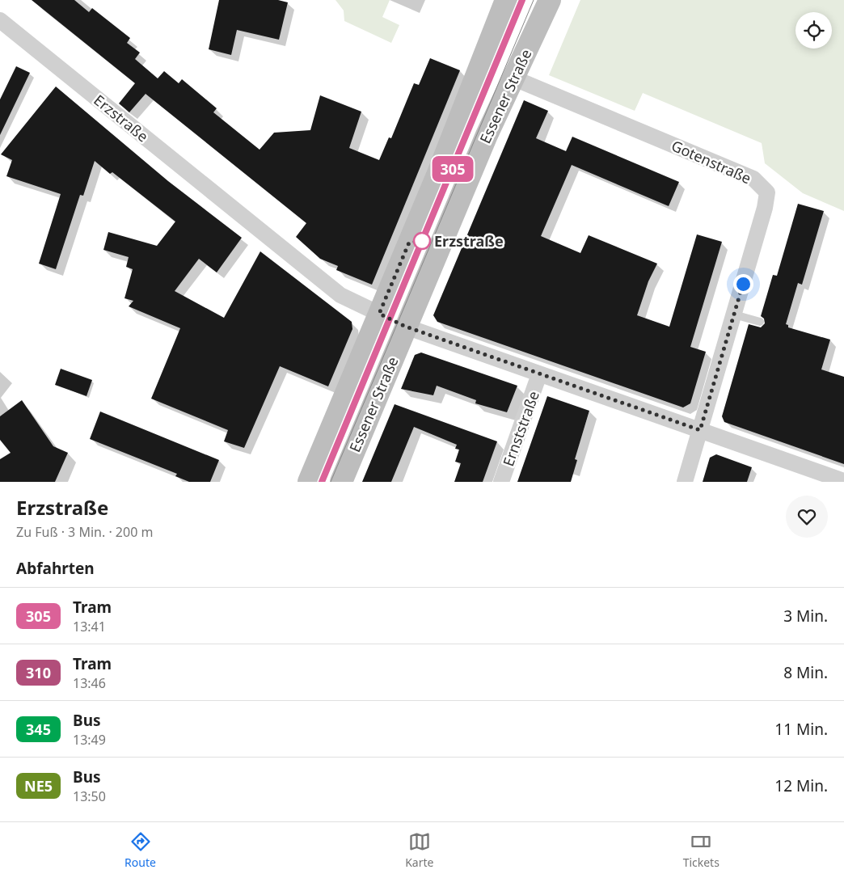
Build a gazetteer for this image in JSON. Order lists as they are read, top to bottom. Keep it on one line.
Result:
{"streets":{"main road":["Essener Straße"],"street":["Erzstraße","Gotenstraße","Ernststraße"]},"crossings":[["Essener Straße","Erzstraße"],["Essener Straße","Gotenstraße"]],"places":["Erzstraße"],"lines":["tram line 305"],"page":{"on_map":"305","heading":[["Erzstraße","Zu Fuß · 3 Min. · 200 m"],"Abfahrten"],"list":[{"mark":"305","name":"Tram","note":"13:41","value":"3 Min."},{"mark":"310","name":"Tram","note":"13:46","value":"8 Min."},{"mark":"345","name":"Bus","note":"13:49","value":"11 Min."},{"mark":"NE5","name":"Bus","note":"13:50","value":"12 Min."}],"tabs":["Route","Karte","Tickets"]}}
